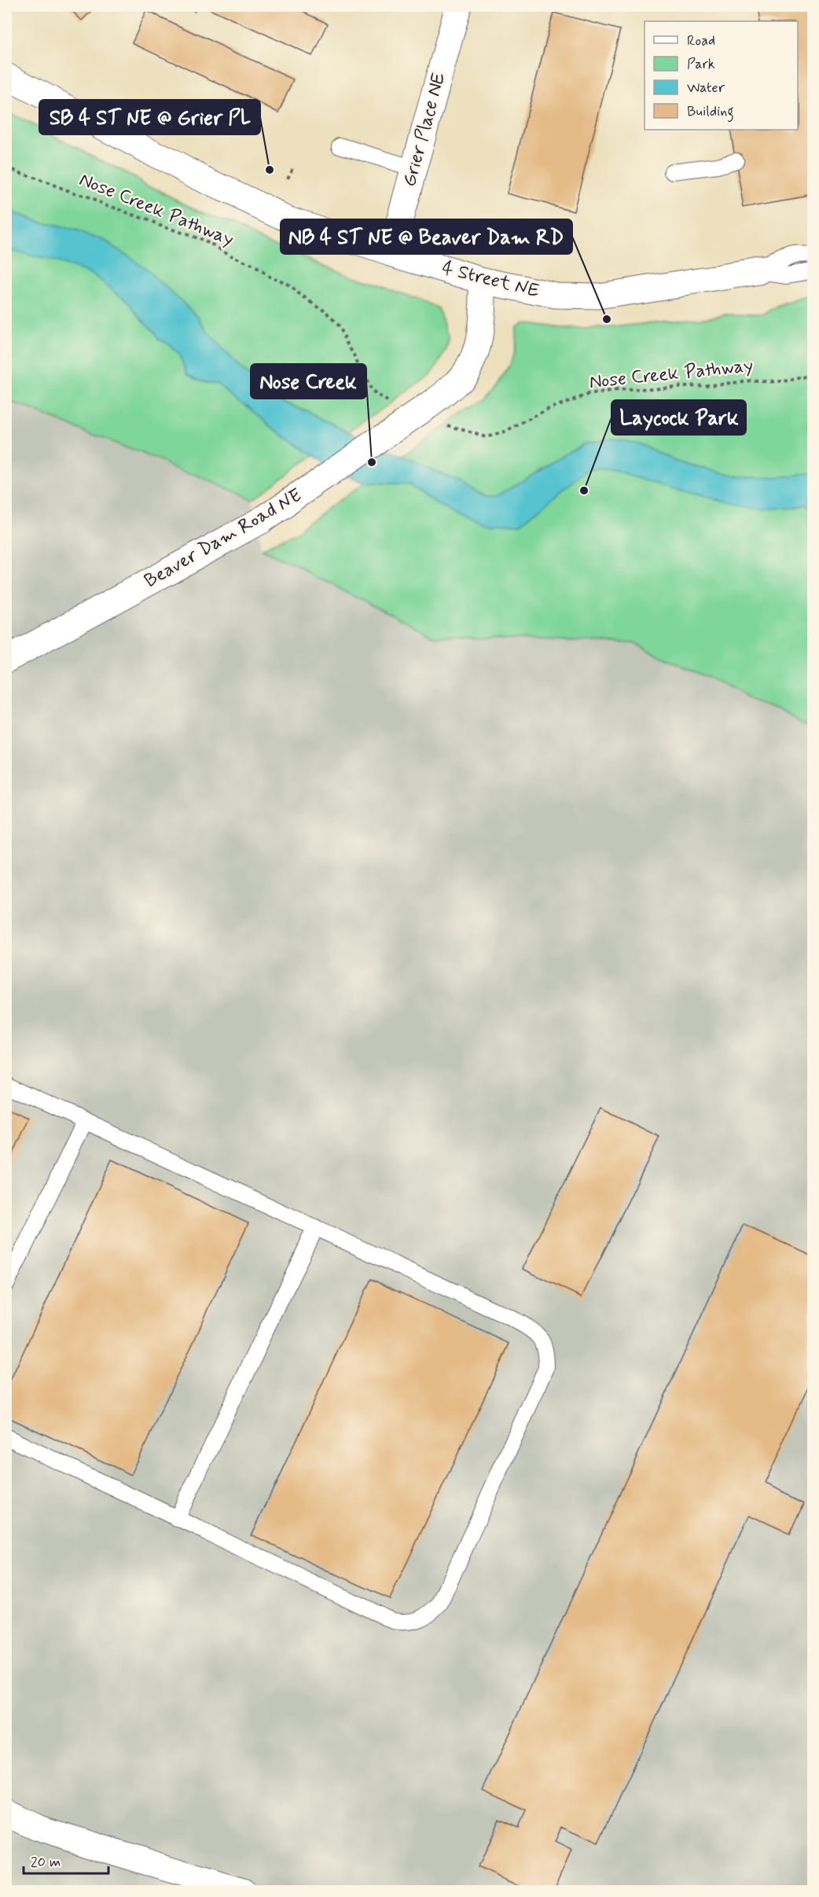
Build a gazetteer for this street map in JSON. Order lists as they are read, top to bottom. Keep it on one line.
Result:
{"streets":{"street":["Grier Place NE","4 Street NE","Beaver Dam Road NE"],"path":["Nose Creek Pathway"]},"crossings":[["Grier Place NE","4 Street NE"],["Nose Creek Pathway","Beaver Dam Road NE"],["4 Street NE","Beaver Dam Road NE"]],"places":["SB 4 ST NE @ Grier PL","NB 4 ST NE @ Beaver Dam RD","Nose Creek","Laycock Park"],"legend":["Road","Park","Water","Building"],"scale_bar":"20 m"}
